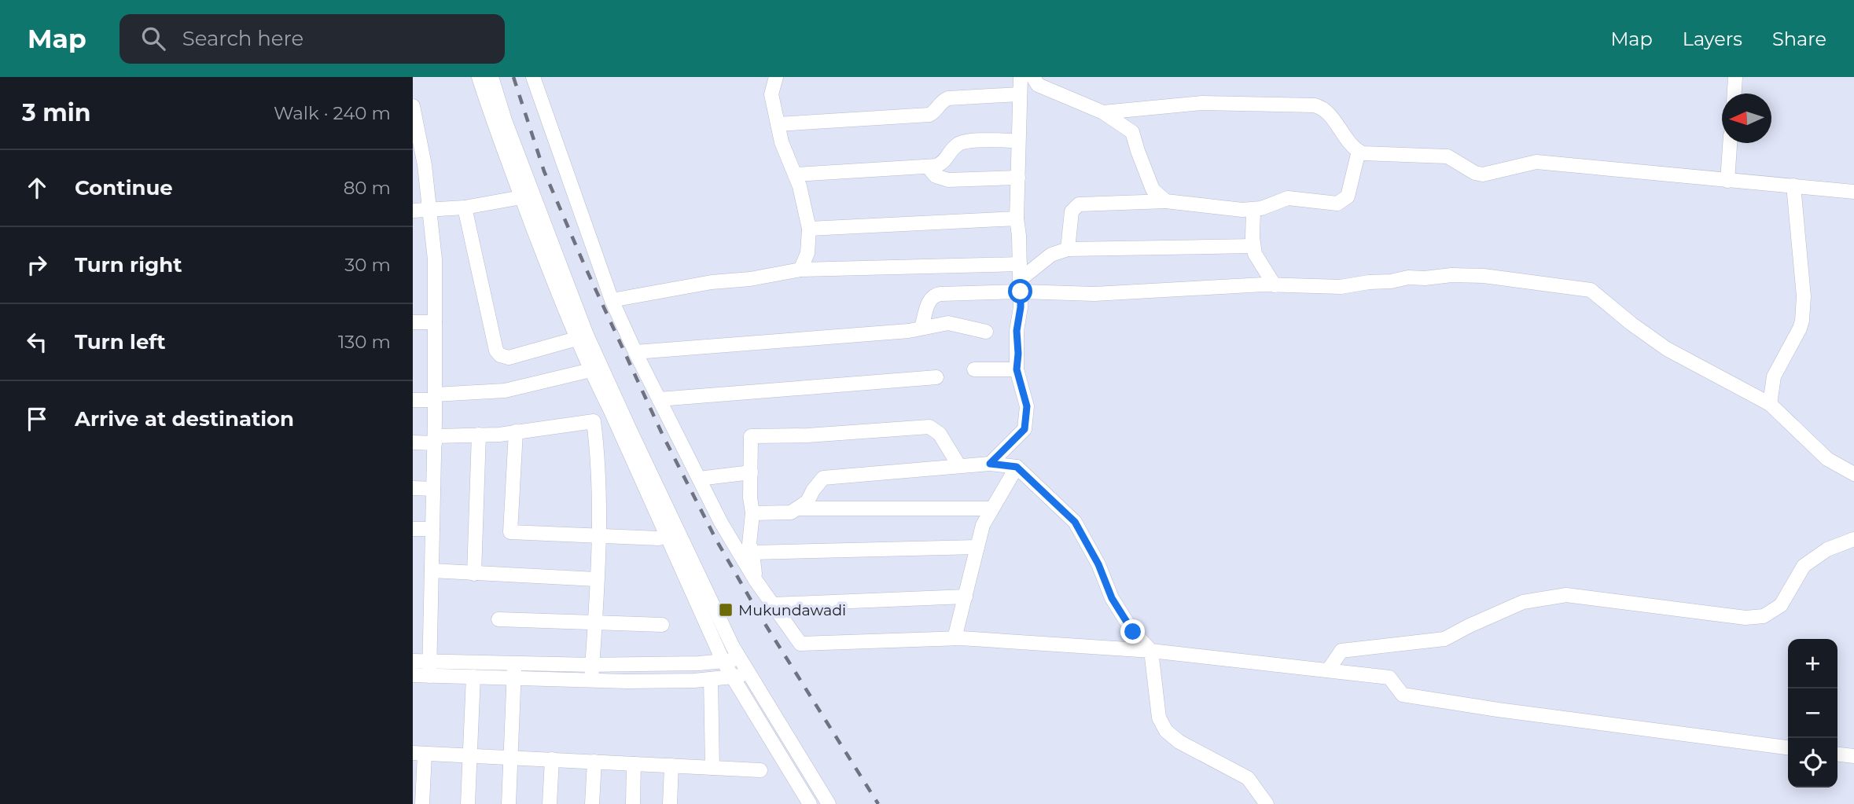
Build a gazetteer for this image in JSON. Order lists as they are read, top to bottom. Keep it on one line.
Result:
{"places":{"transit":["Mukundawadi"]},"north":"left","page":{"header":"Map","search":"Search here","nav":["Map","Layers","Share"],"heading":["3 min","Walk · 240 m"],"list":[["Continue","80 m"],["Turn right","30 m"],["Turn left","130 m"],"Arrive at destination"],"map_buttons":["+","−"]}}
